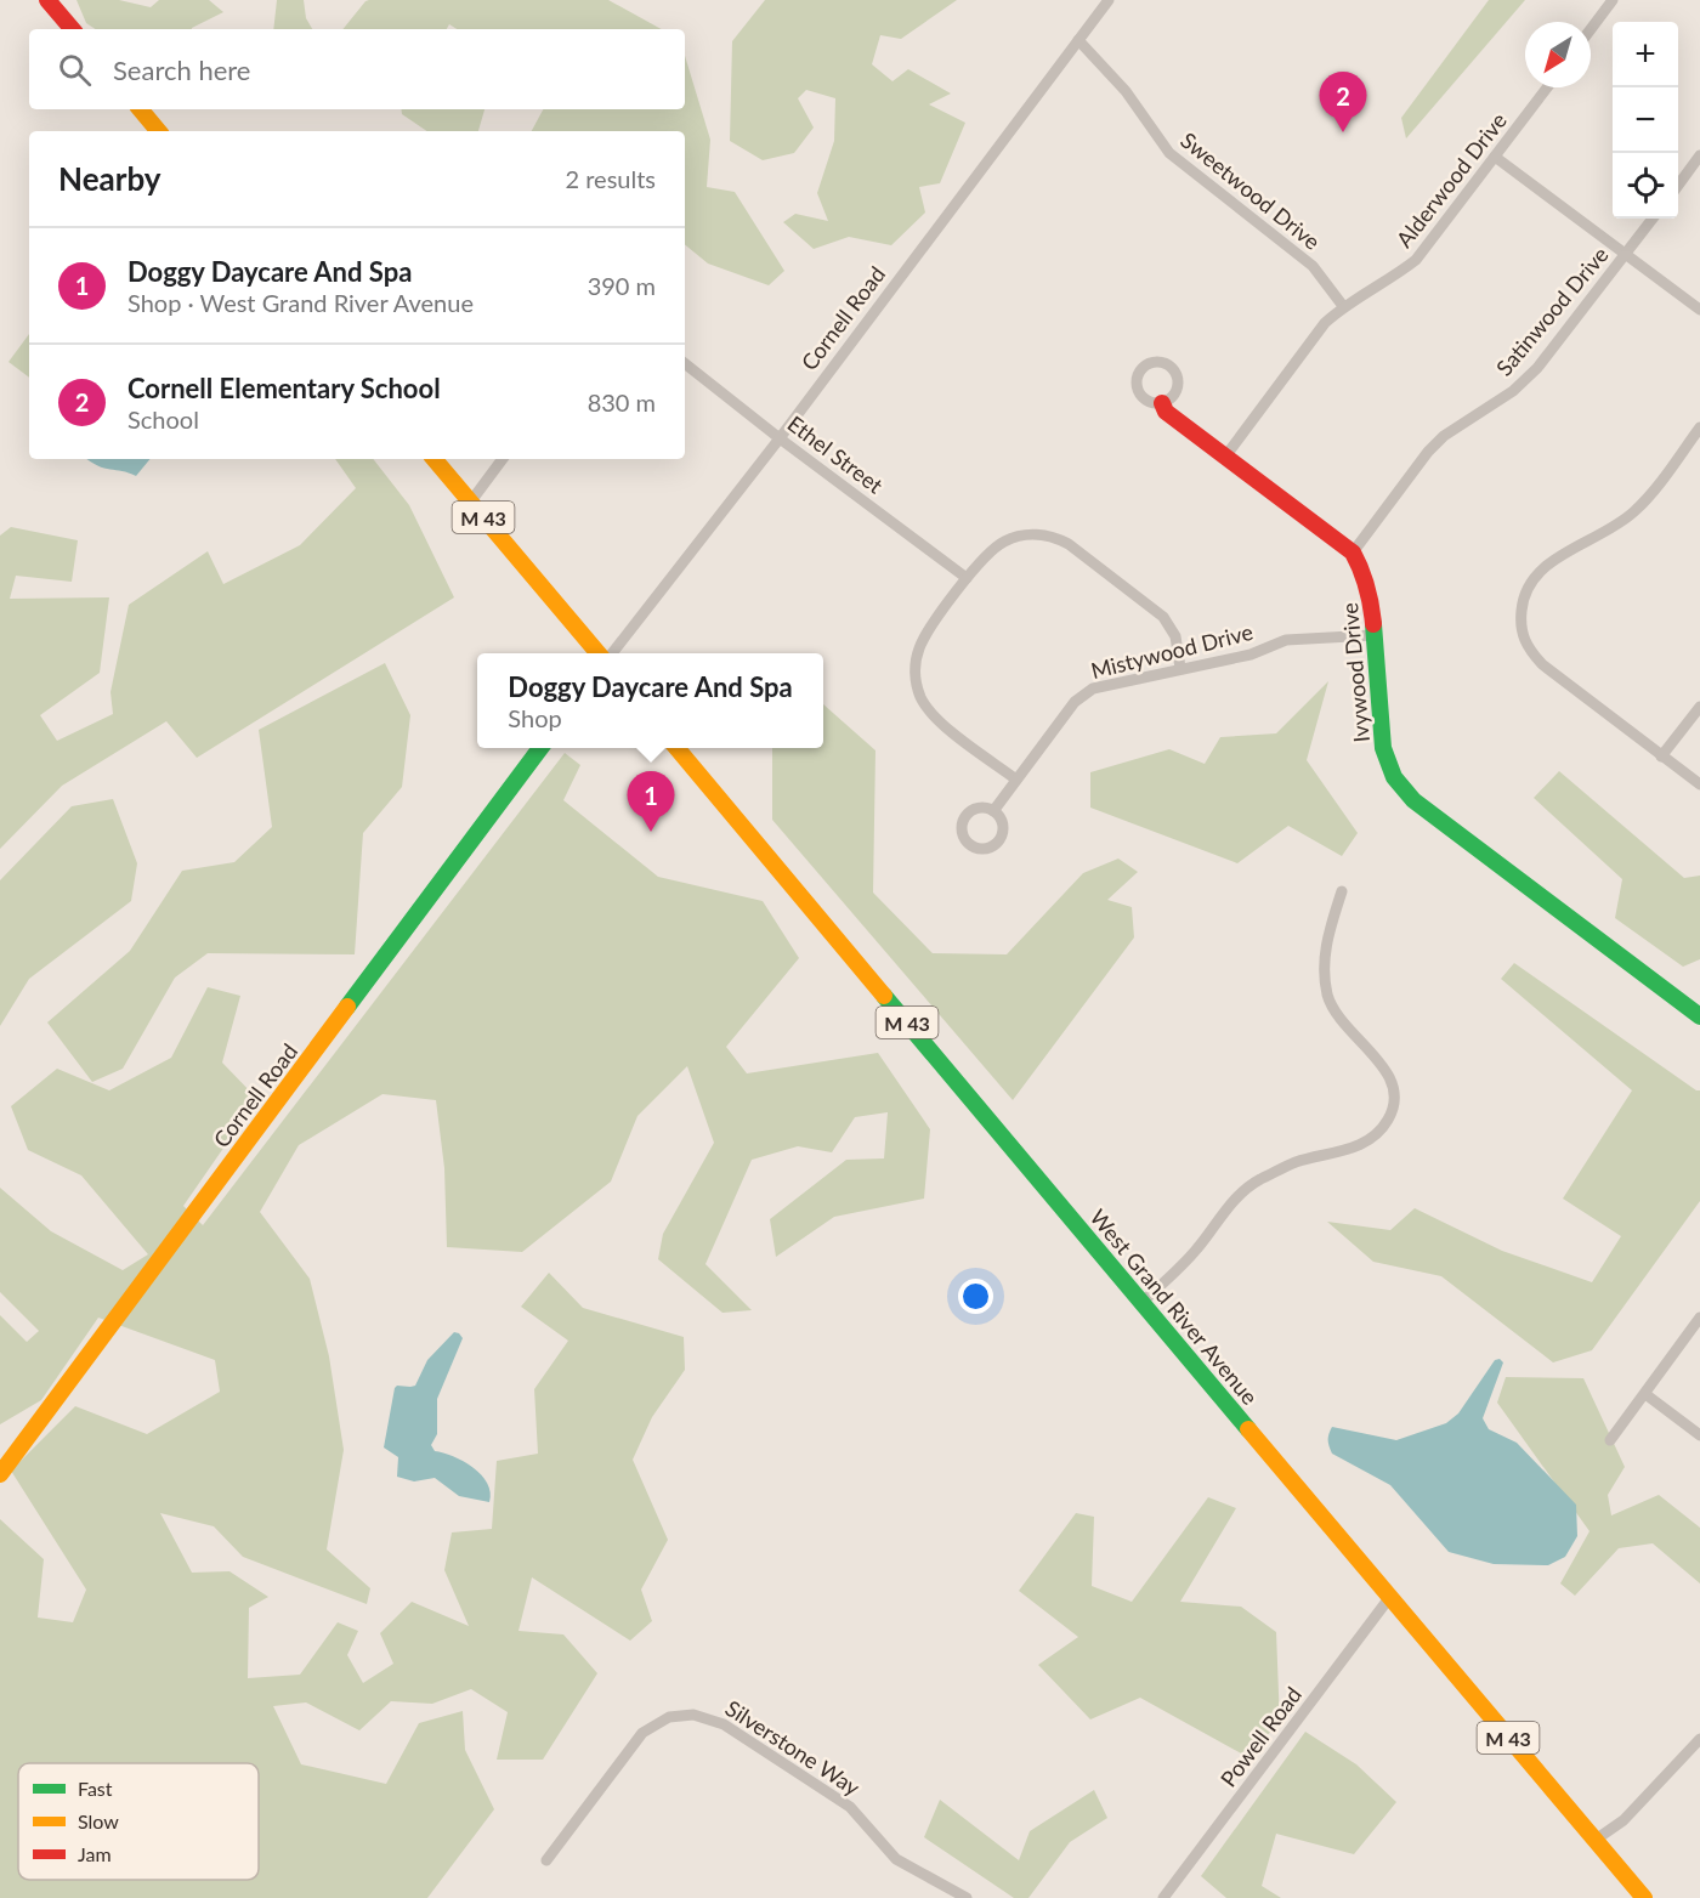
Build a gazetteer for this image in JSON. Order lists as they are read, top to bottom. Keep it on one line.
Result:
{"streets":{"main road":["Cornell Road","M 43","Ivywood Drive","West Grand River Avenue"],"street":["Alderwood Drive","Sweetwood Drive","Satinwood Drive","Ethel Street","Mistywood Drive","Powell Road","Silverstone Way"]},"crossings":[["Alderwood Drive","Sweetwood Drive"],["Alderwood Drive","Ivywood Drive"],["Sweetwood Drive","Cornell Road"],["Satinwood Drive","Ivywood Drive"],["Cornell Road","Ethel Street"],["Mistywood Drive","Ivywood Drive"],["West Grand River Avenue","Powell Road"]],"legend":["Fast","Slow","Jam"],"north":"bottom left","page":{"map_buttons":["+","−"],"search":"Search here","pins":["2","1"],"heading":["Nearby","2 results"],"list":[{"mark":"1","name":"Doggy Daycare And Spa","note":"Shop · West Grand River Avenue","value":"390 m"},{"mark":"2","name":"Cornell Elementary School","note":"School","value":"830 m"}],"popup":["Doggy Daycare And Spa","Shop"]}}
